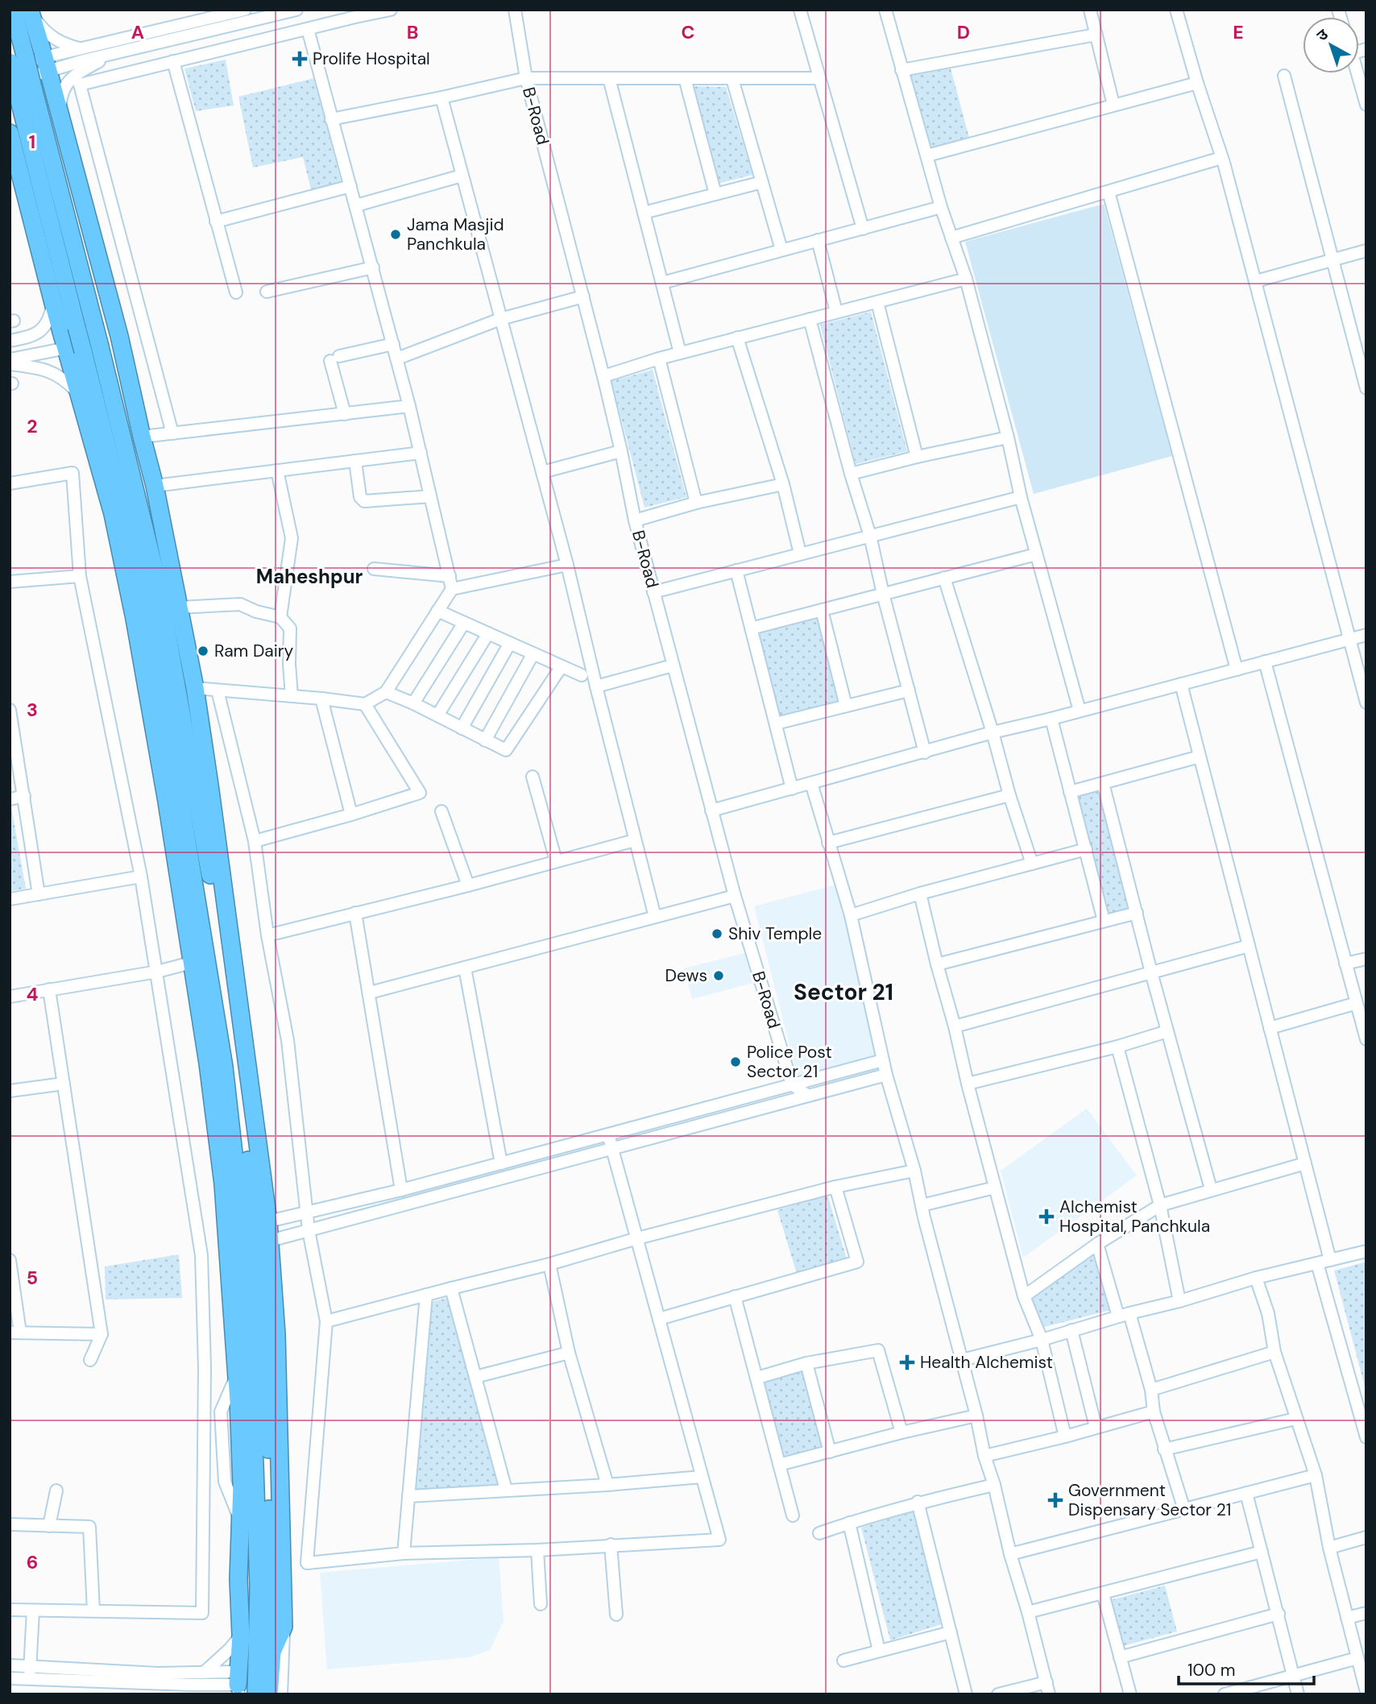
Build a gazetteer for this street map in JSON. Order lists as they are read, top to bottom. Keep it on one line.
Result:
{"streets":{"street":["B-Road"]},"districts":["Maheshpur","Sector 21"],"places":{"health":["Prolife Hospital","Alchemist Hospital, Panchkula","Health Alchemist","Government Dispensary Sector 21"],"other":["Jama Masjid Panchkula","Ram Dairy","Shiv Temple","Dews","Police Post Sector 21"]},"scale_bar":"100 m","north":"top left","grid":{"columns":["A","B","C","D","E"],"rows":["1","2","3","4","5","6"]}}
